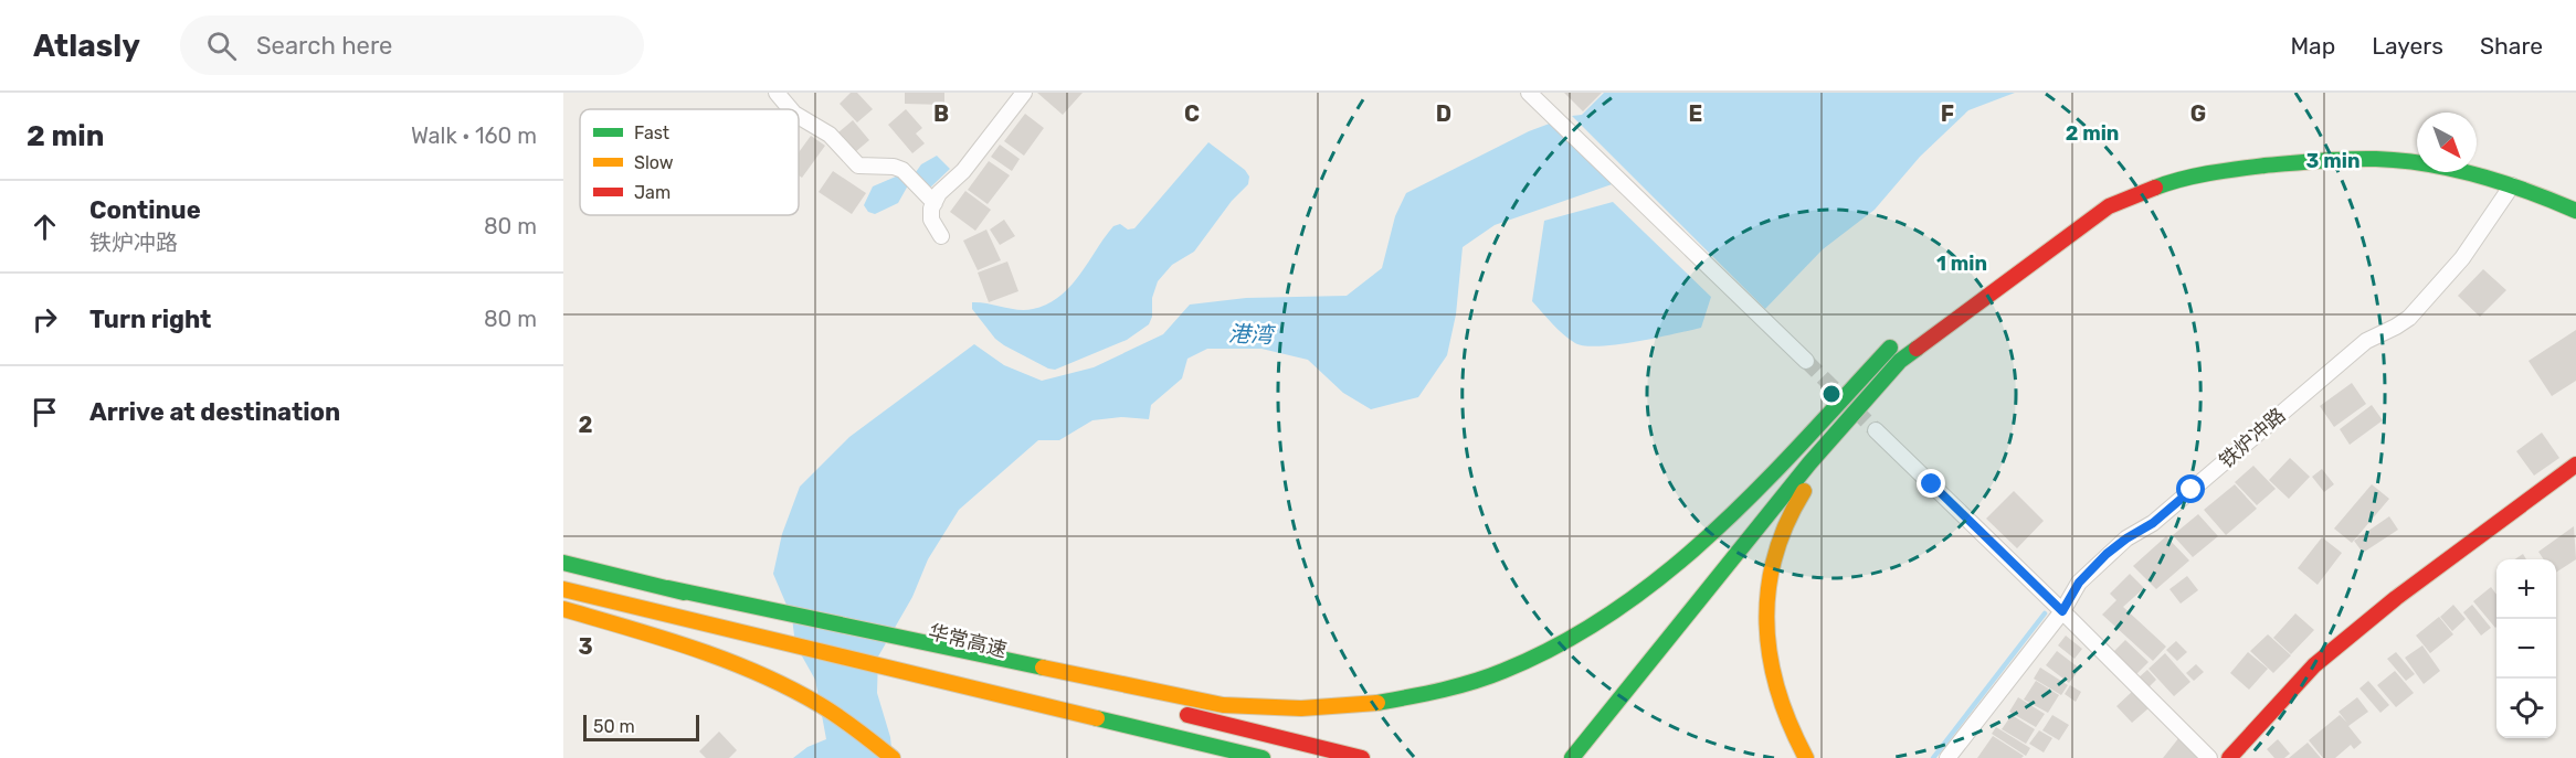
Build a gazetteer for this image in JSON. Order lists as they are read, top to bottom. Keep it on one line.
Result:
{"streets":{"main road":["华常高速"],"street":["铁炉冲路"]},"water":["港湾"],"legend":["Fast","Slow","Jam"],"scale_bar":"50 m","north":"bottom right","page":{"header":"Atlasly","search":"Search here","nav":["Map","Layers","Share"],"heading":["2 min","Walk · 160 m"],"list":[["Continue","铁炉冲路","80 m"],["Turn right","80 m"],"Arrive at destination"],"map_buttons":["+","−"],"scale":"50 m"},"grid":{"columns":["B","C","D","E","F","G"],"rows":["2","3"]},"rings":["2 min","3 min","1 min"]}
